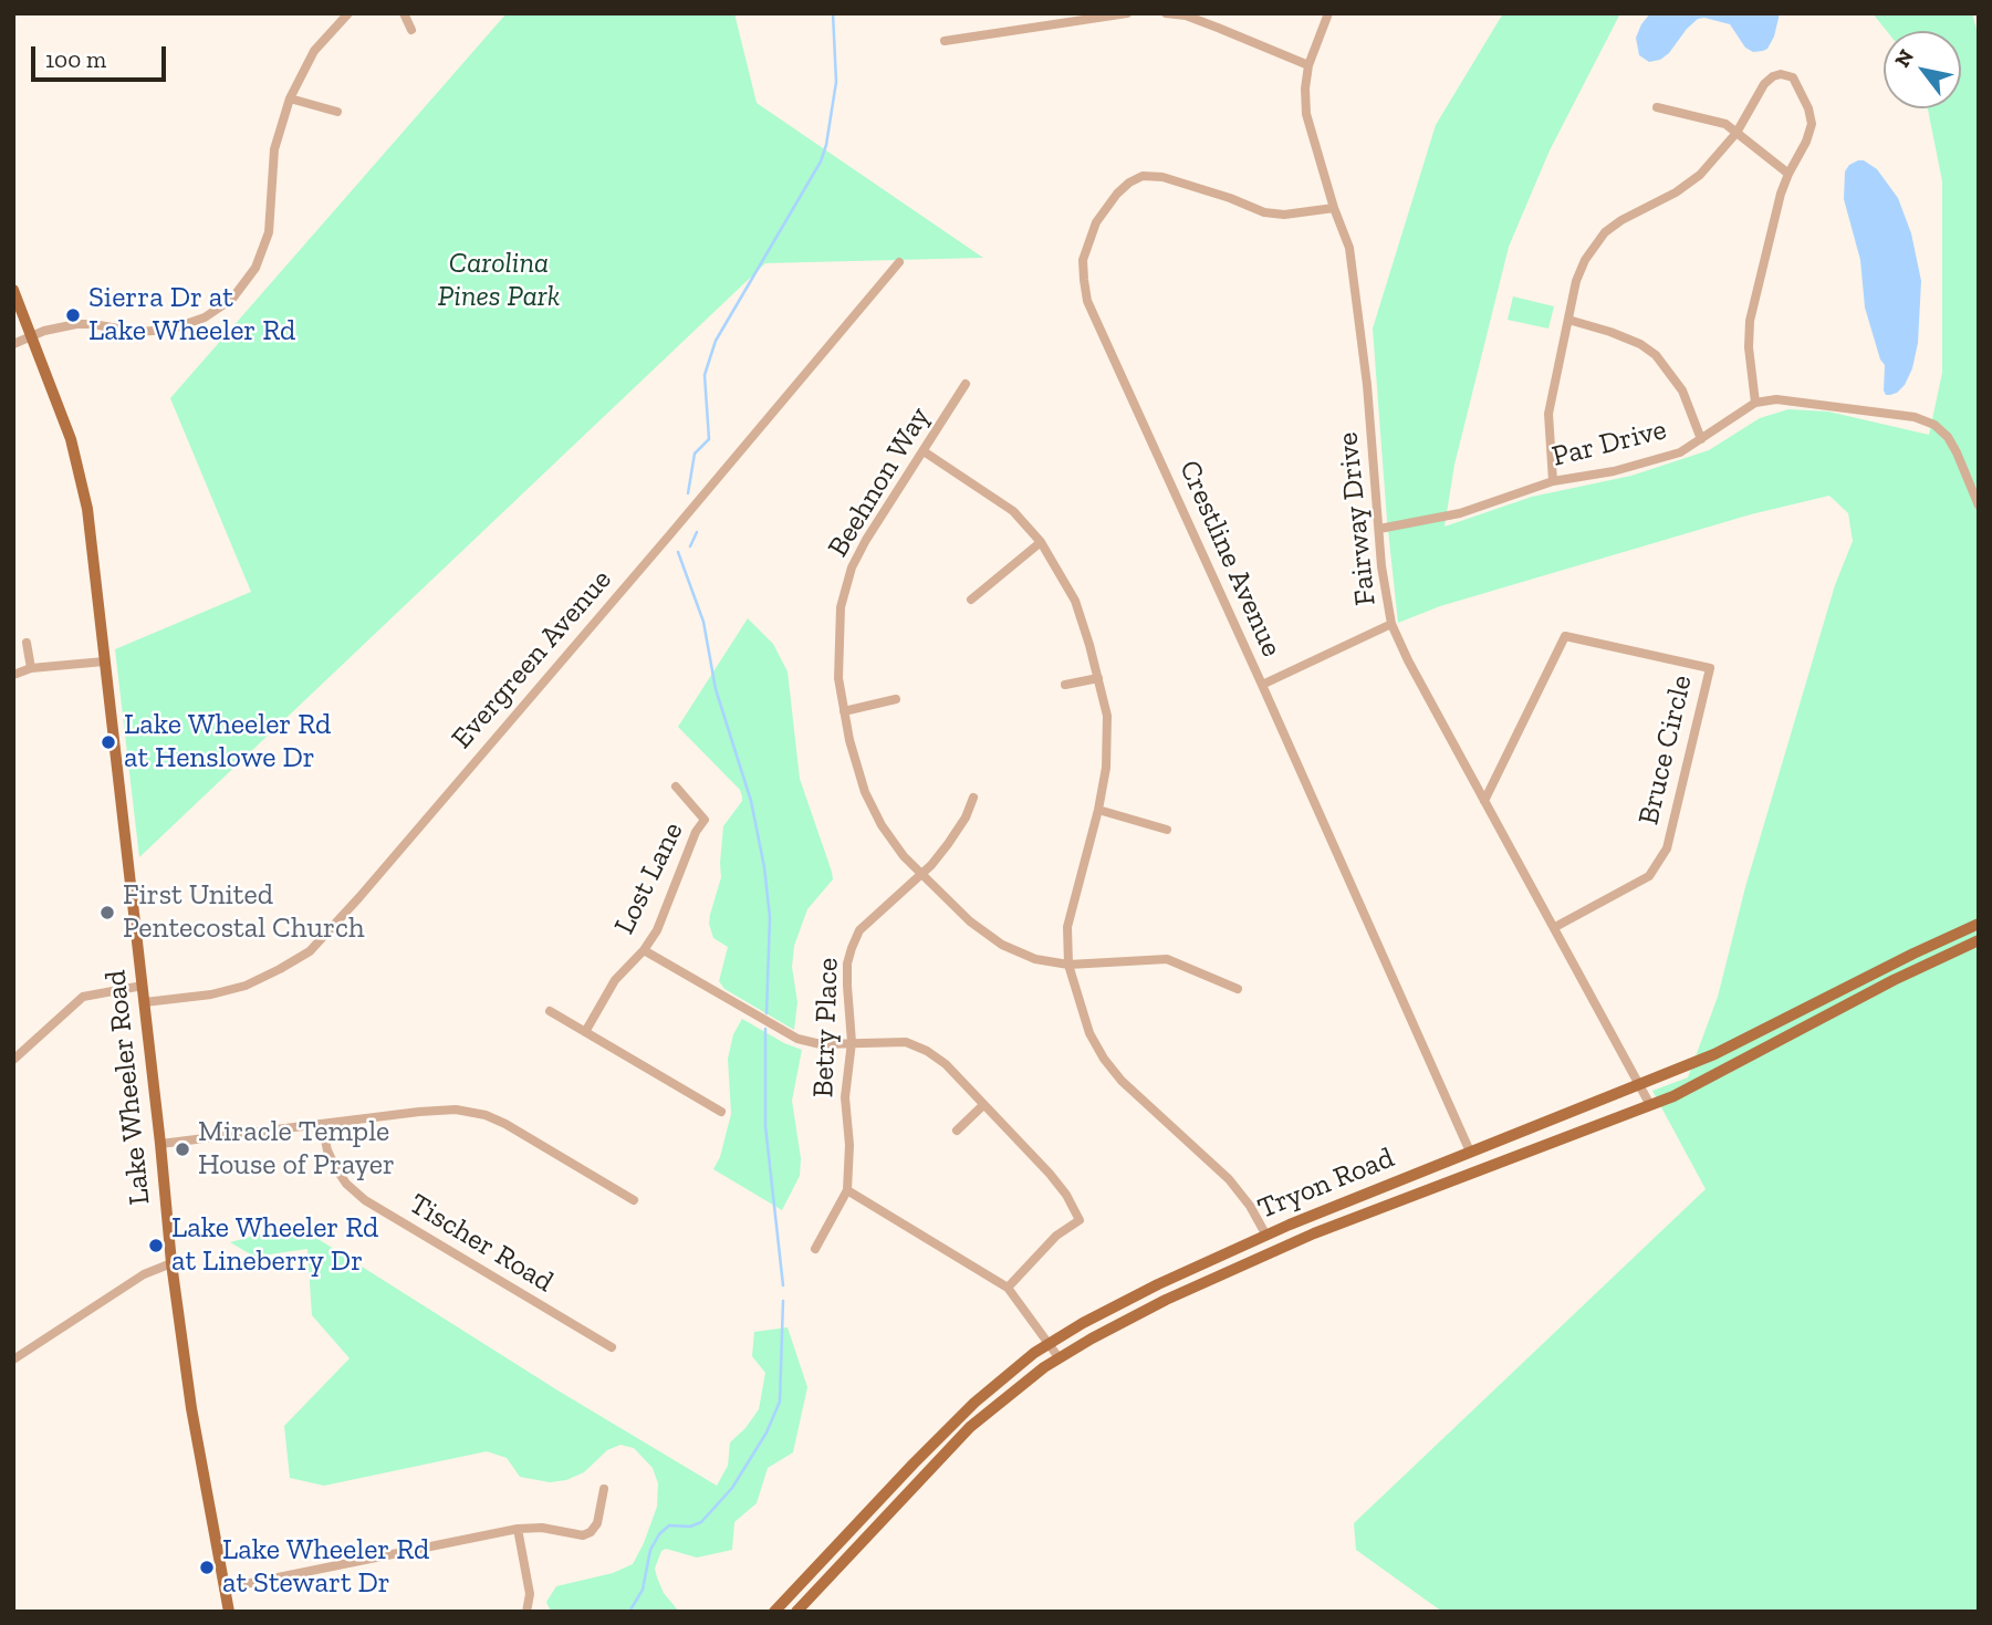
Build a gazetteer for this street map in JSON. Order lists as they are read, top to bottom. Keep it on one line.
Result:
{"streets":{"main road":["Lake Wheeler Road","Tryon Road"],"street":["Par Drive","Beehnon Way","Fairway Drive","Crestline Avenue","Evergreen Avenue","Bruce Circle","Lost Lane","Betry Place","Tischer Road"]},"crossings":[["Par Drive","Fairway Drive"],["Beehnon Way","Betry Place"],["Fairway Drive","Crestline Avenue"],["Fairway Drive","Bruce Circle"],["Fairway Drive","Tryon Road"],["Crestline Avenue","Tryon Road"],["Evergreen Avenue","Lake Wheeler Road"]],"parks":["Carolina Pines Park"],"places":["Sierra Dr at Lake Wheeler Rd","Lake Wheeler Rd at Henslowe Dr","First United Pentecostal Church","Miracle Temple House of Prayer","Lake Wheeler Rd at Lineberry Dr","Lake Wheeler Rd at Stewart Dr"],"scale_bar":"100 m","north":"top left"}
